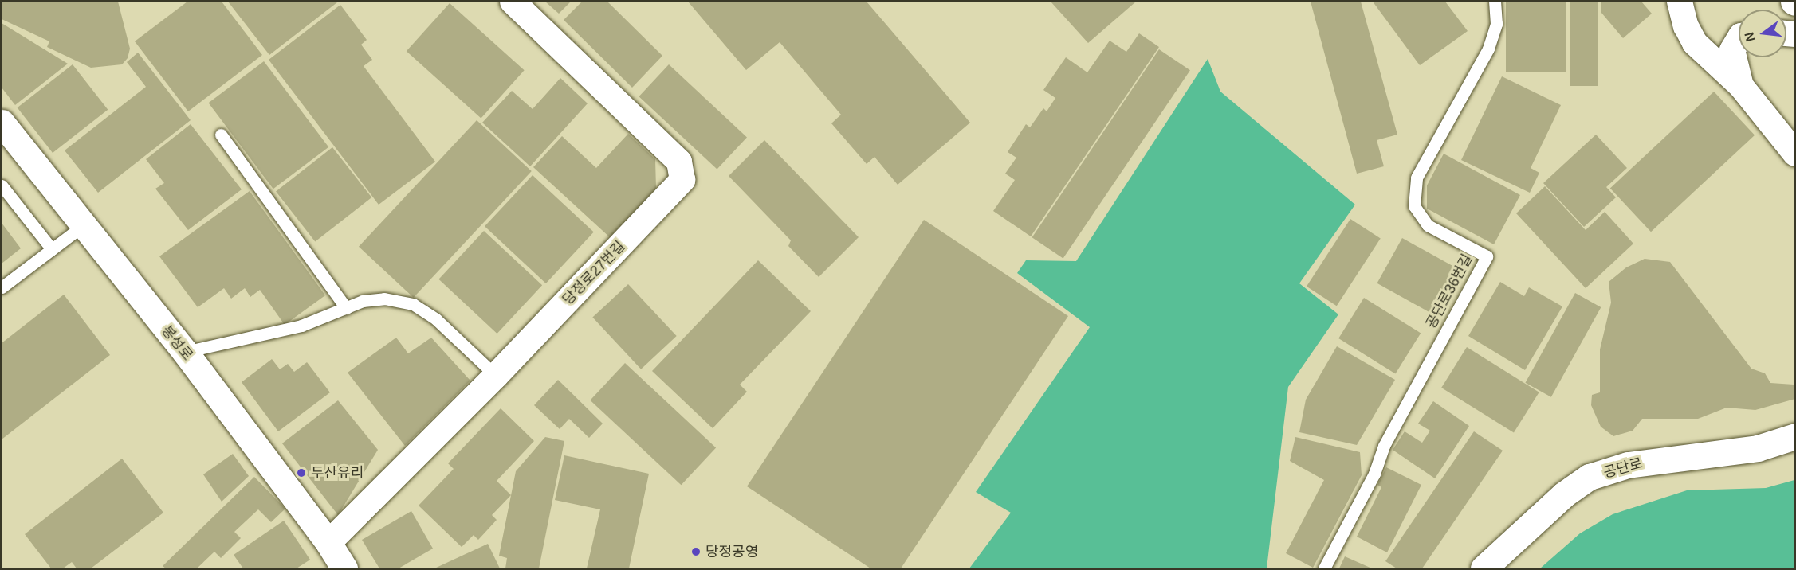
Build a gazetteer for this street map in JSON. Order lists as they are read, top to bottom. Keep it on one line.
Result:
{"streets":{"street":["당정로27번길","봉성로","공단로"],"lane":["공단로36번길"]},"crossings":[["당정로27번길","봉성로"]],"places":["두산유리","당정공영"],"north":"left"}
